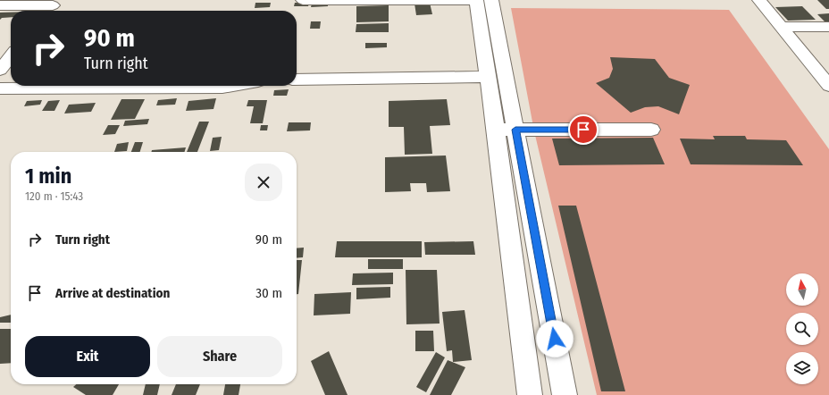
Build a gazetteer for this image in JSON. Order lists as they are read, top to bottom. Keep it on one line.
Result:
{"north":"top","page":{"turn":["90 m","Turn right"],"heading":["1 min","120 m · 15:43"],"list":[{"name":"Turn right","value":"90 m"},{"name":"Arrive at destination","value":"30 m"}],"buttons":["Exit","Share"]}}
